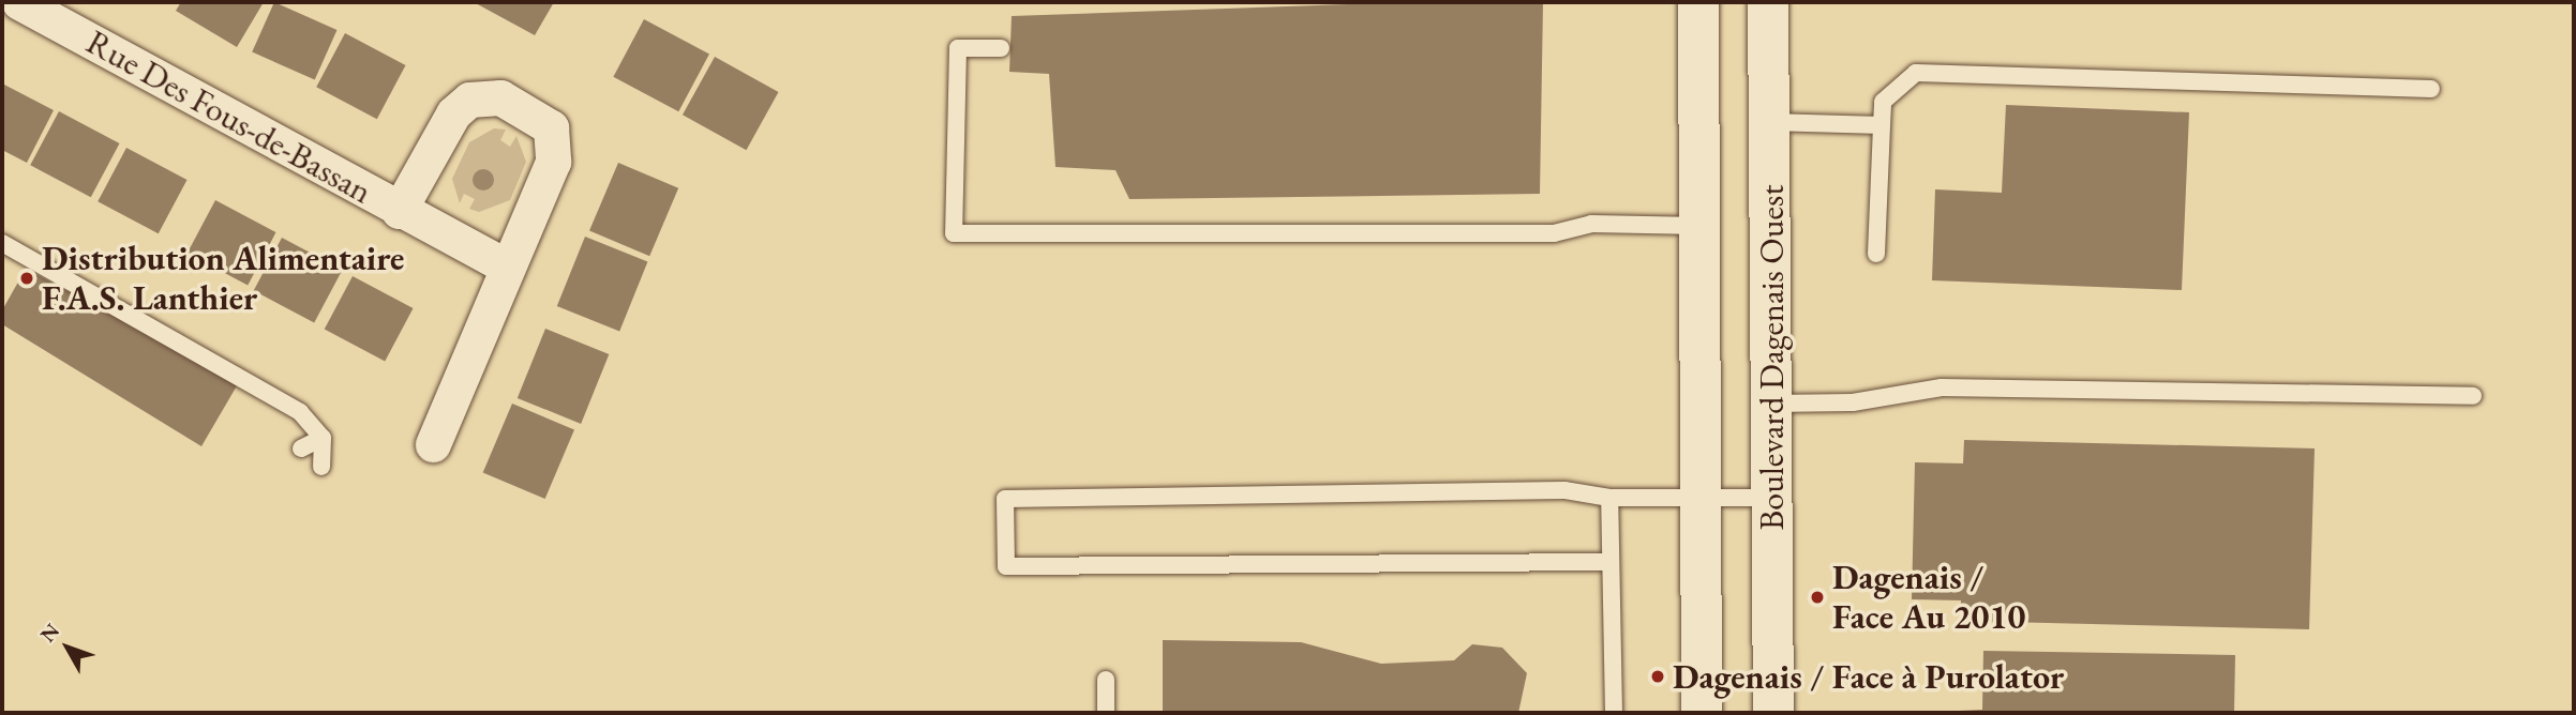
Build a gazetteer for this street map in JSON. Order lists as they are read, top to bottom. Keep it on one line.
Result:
{"streets":{"main road":["Boulevard Dagenais Ouest"],"street":["Rue Des Fous-de-Bassan"]},"places":["Distribution Alimentaire F.A.S. Lanthier","Dagenais / Face Au 2010","Dagenais / Face à Purolator"],"north":"top left"}
